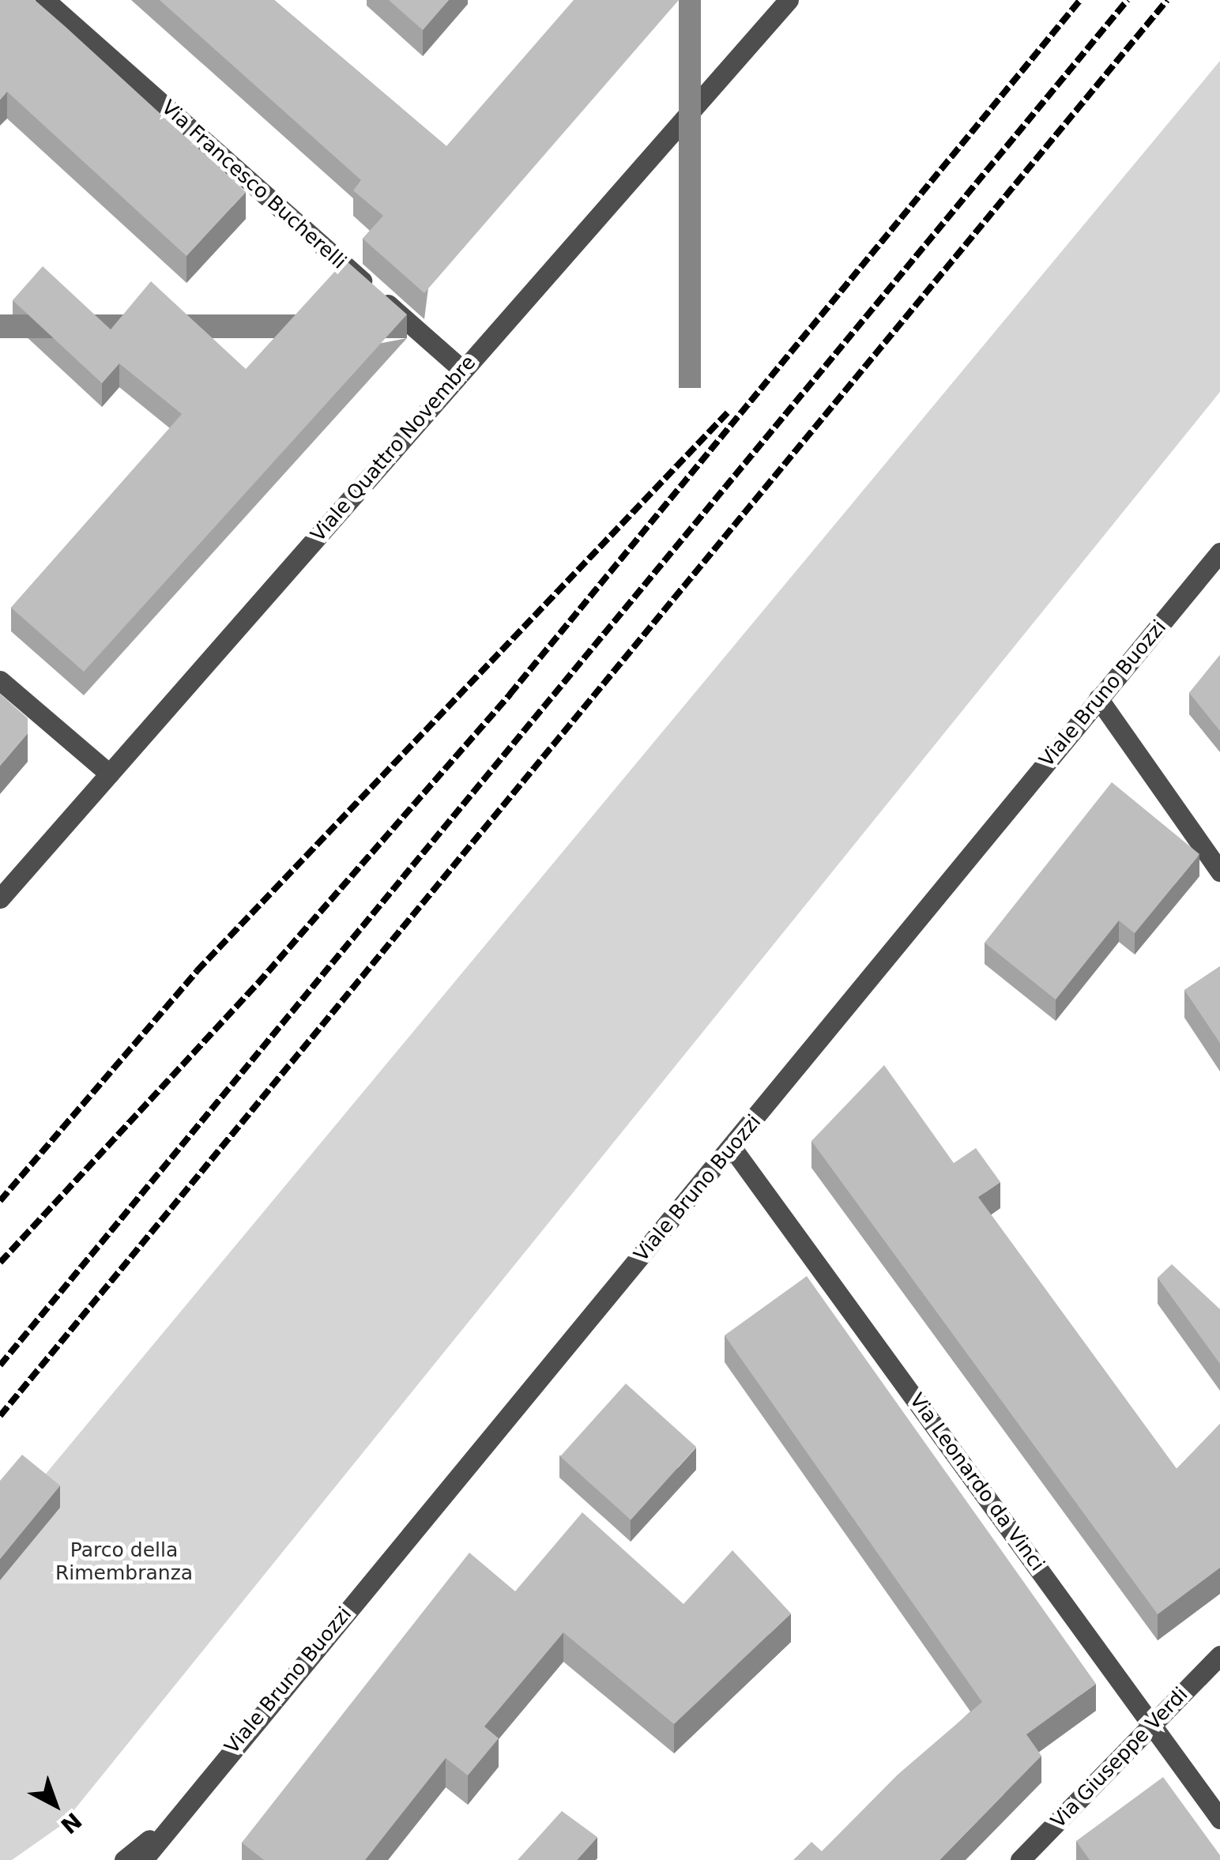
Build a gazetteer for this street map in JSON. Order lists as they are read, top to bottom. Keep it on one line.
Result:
{"streets":{"street":["Via Francesco Bucherelli","Viale Quattro Novembre","Viale Bruno Buozzi","Via Leonardo da Vinci","Via Giuseppe Verdi"]},"crossings":[["Via Francesco Bucherelli","Viale Quattro Novembre"],["Viale Bruno Buozzi","Via Leonardo da Vinci"],["Via Leonardo da Vinci","Via Giuseppe Verdi"]],"parks":["Parco della Rimembranza"],"north":"bottom right"}
